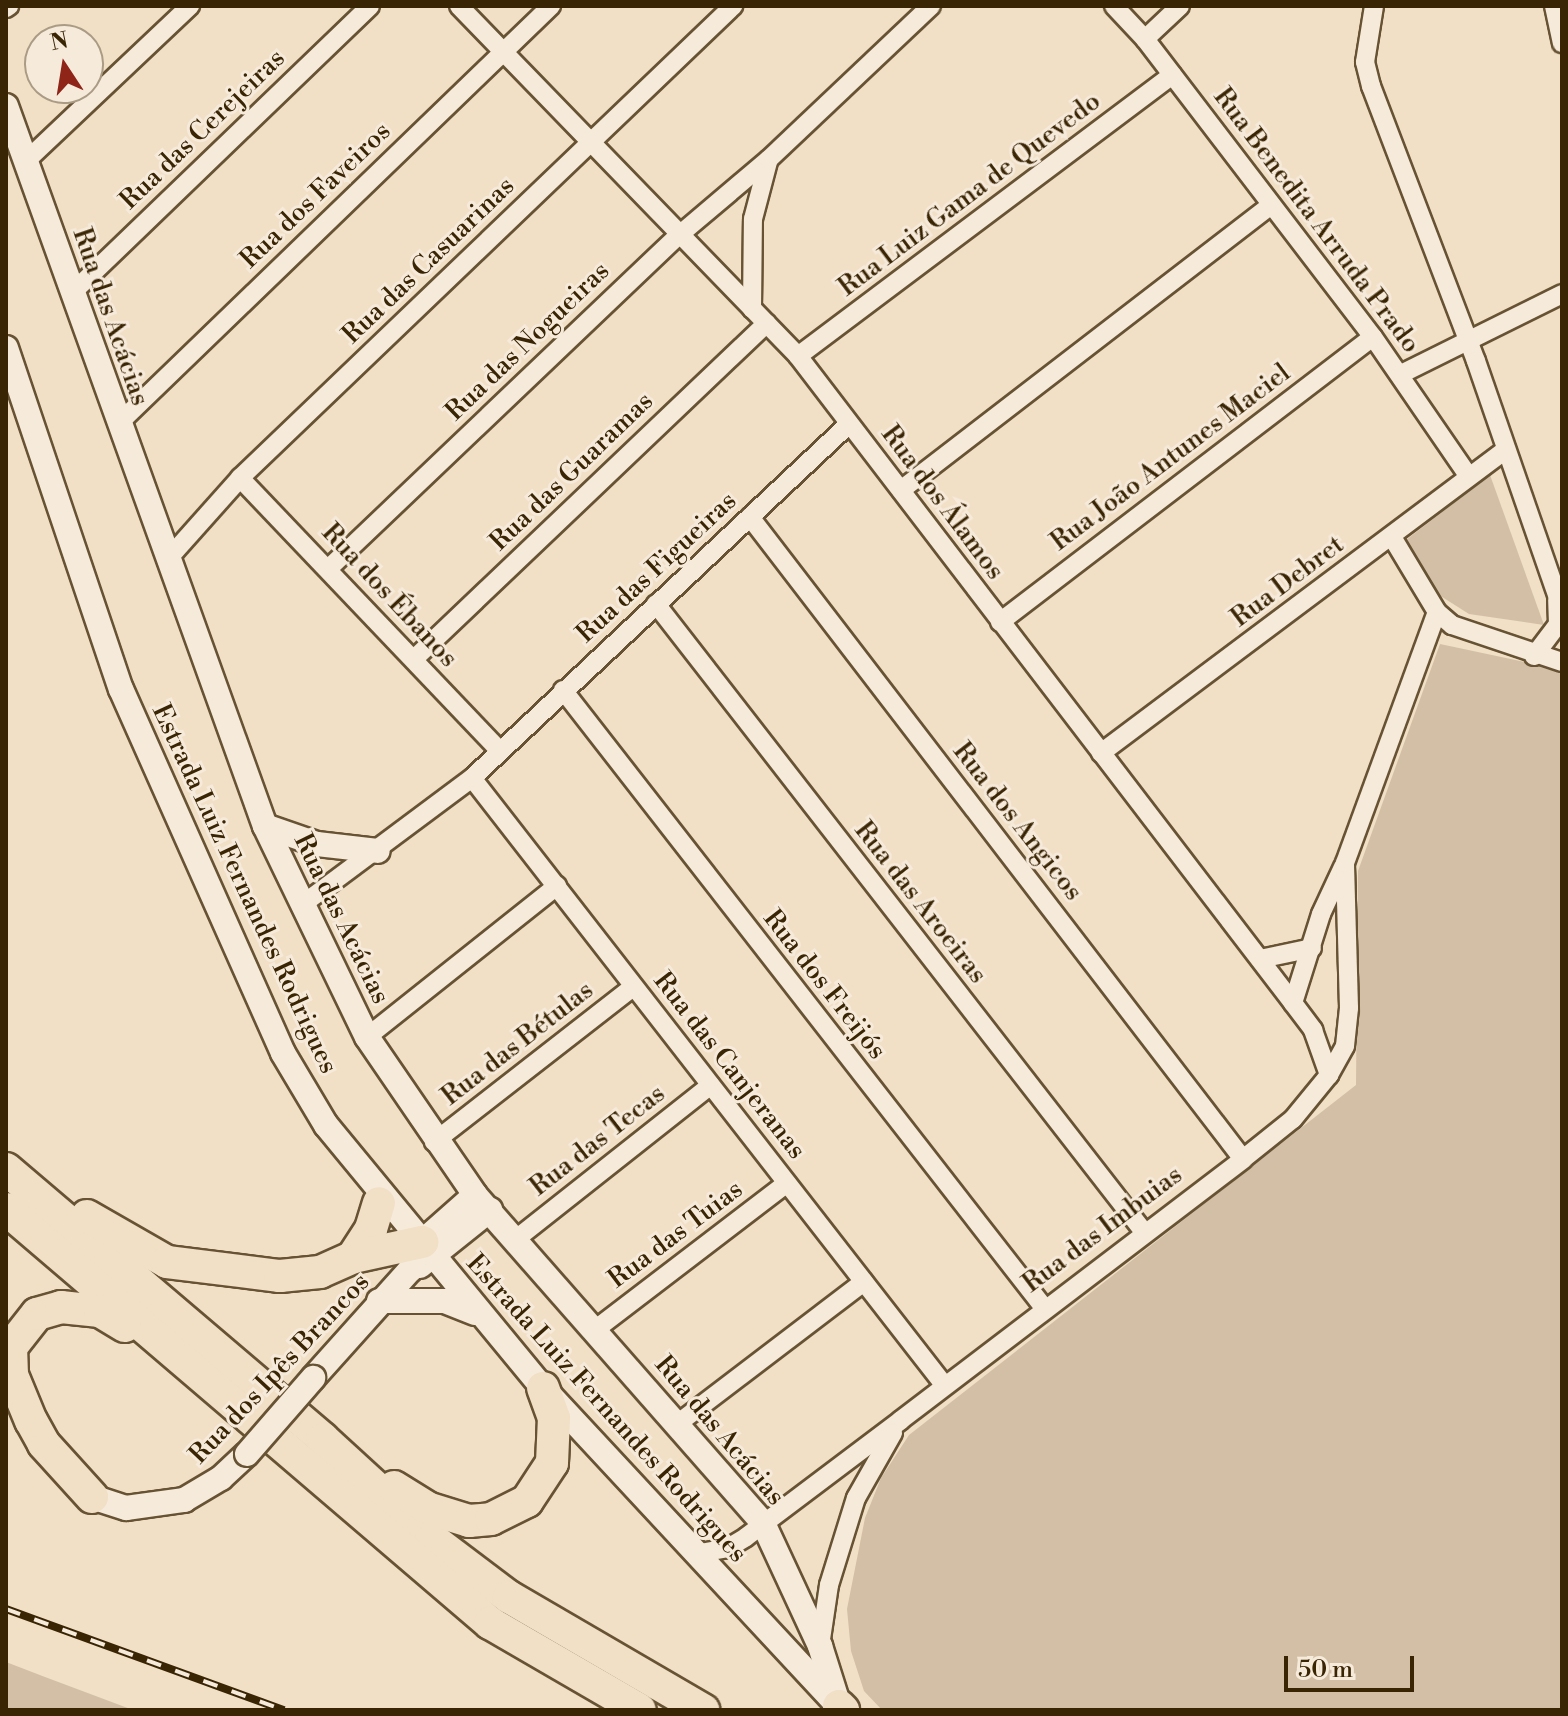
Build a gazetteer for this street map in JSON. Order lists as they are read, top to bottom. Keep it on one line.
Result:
{"streets":{"street":["Rua das Cerejeiras","Rua Luiz Gama de Quevedo","Rua dos Faveiros","Rua Benedita Arruda Prado","Rua das Casuarinas","Rua das Acácias","Rua das Nogueiras","Rua João Antunes Maciel","Rua das Guaramas","Rua dos Álamos","Rua das Figueiras","Rua Debret","Rua dos Ébanos","Rua dos Angicos","Estrada Luiz Fernandes Rodrigues","Rua das Aroeiras","Rua dos Freijós","Rua das Bétulas","Rua das Canjeranas","Rua das Tecas","Rua das Imbuias","Rua das Tuias","Rua dos Ipês Brancos"]},"crossings":[["Rua das Cerejeiras","Rua das Acácias"],["Rua Luiz Gama de Quevedo","Rua Benedita Arruda Prado"],["Rua Luiz Gama de Quevedo","Rua dos Álamos"],["Rua dos Faveiros","Rua das Acácias"],["Rua dos Faveiros","Rua dos Álamos"],["Rua Benedita Arruda Prado","Rua João Antunes Maciel"],["Rua Benedita Arruda Prado","Rua Debret"],["Rua das Casuarinas","Rua das Acácias"],["Rua das Casuarinas","Rua dos Álamos"],["Rua das Casuarinas","Rua dos Ébanos"],["Rua das Acácias","Rua das Figueiras"],["Rua das Acácias","Rua das Bétulas"],["Rua das Acácias","Rua das Tecas"],["Rua das Acácias","Rua das Imbuias"],["Rua das Acácias","Rua das Tuias"],["Rua das Nogueiras","Rua dos Álamos"],["Rua das Nogueiras","Rua dos Ébanos"],["Rua João Antunes Maciel","Rua dos Álamos"],["Rua das Guaramas","Rua dos Álamos"],["Rua das Guaramas","Rua dos Ébanos"],["Rua dos Álamos","Rua das Figueiras"],["Rua dos Álamos","Rua Debret"],["Rua dos Álamos","Rua das Imbuias"],["Rua das Figueiras","Rua dos Ébanos"],["Rua das Figueiras","Rua dos Angicos"],["Rua das Figueiras","Rua das Aroeiras"],["Rua das Figueiras","Rua dos Freijós"],["Rua das Figueiras","Rua das Canjeranas"],["Rua dos Angicos","Rua das Imbuias"],["Estrada Luiz Fernandes Rodrigues","Rua das Imbuias"],["Rua das Aroeiras","Rua das Imbuias"],["Rua dos Freijós","Rua das Imbuias"],["Rua das Bétulas","Rua das Canjeranas"],["Rua das Canjeranas","Rua das Tecas"],["Rua das Canjeranas","Rua das Imbuias"],["Rua das Canjeranas","Rua das Tuias"]],"scale_bar":"50 m","north":"top"}
